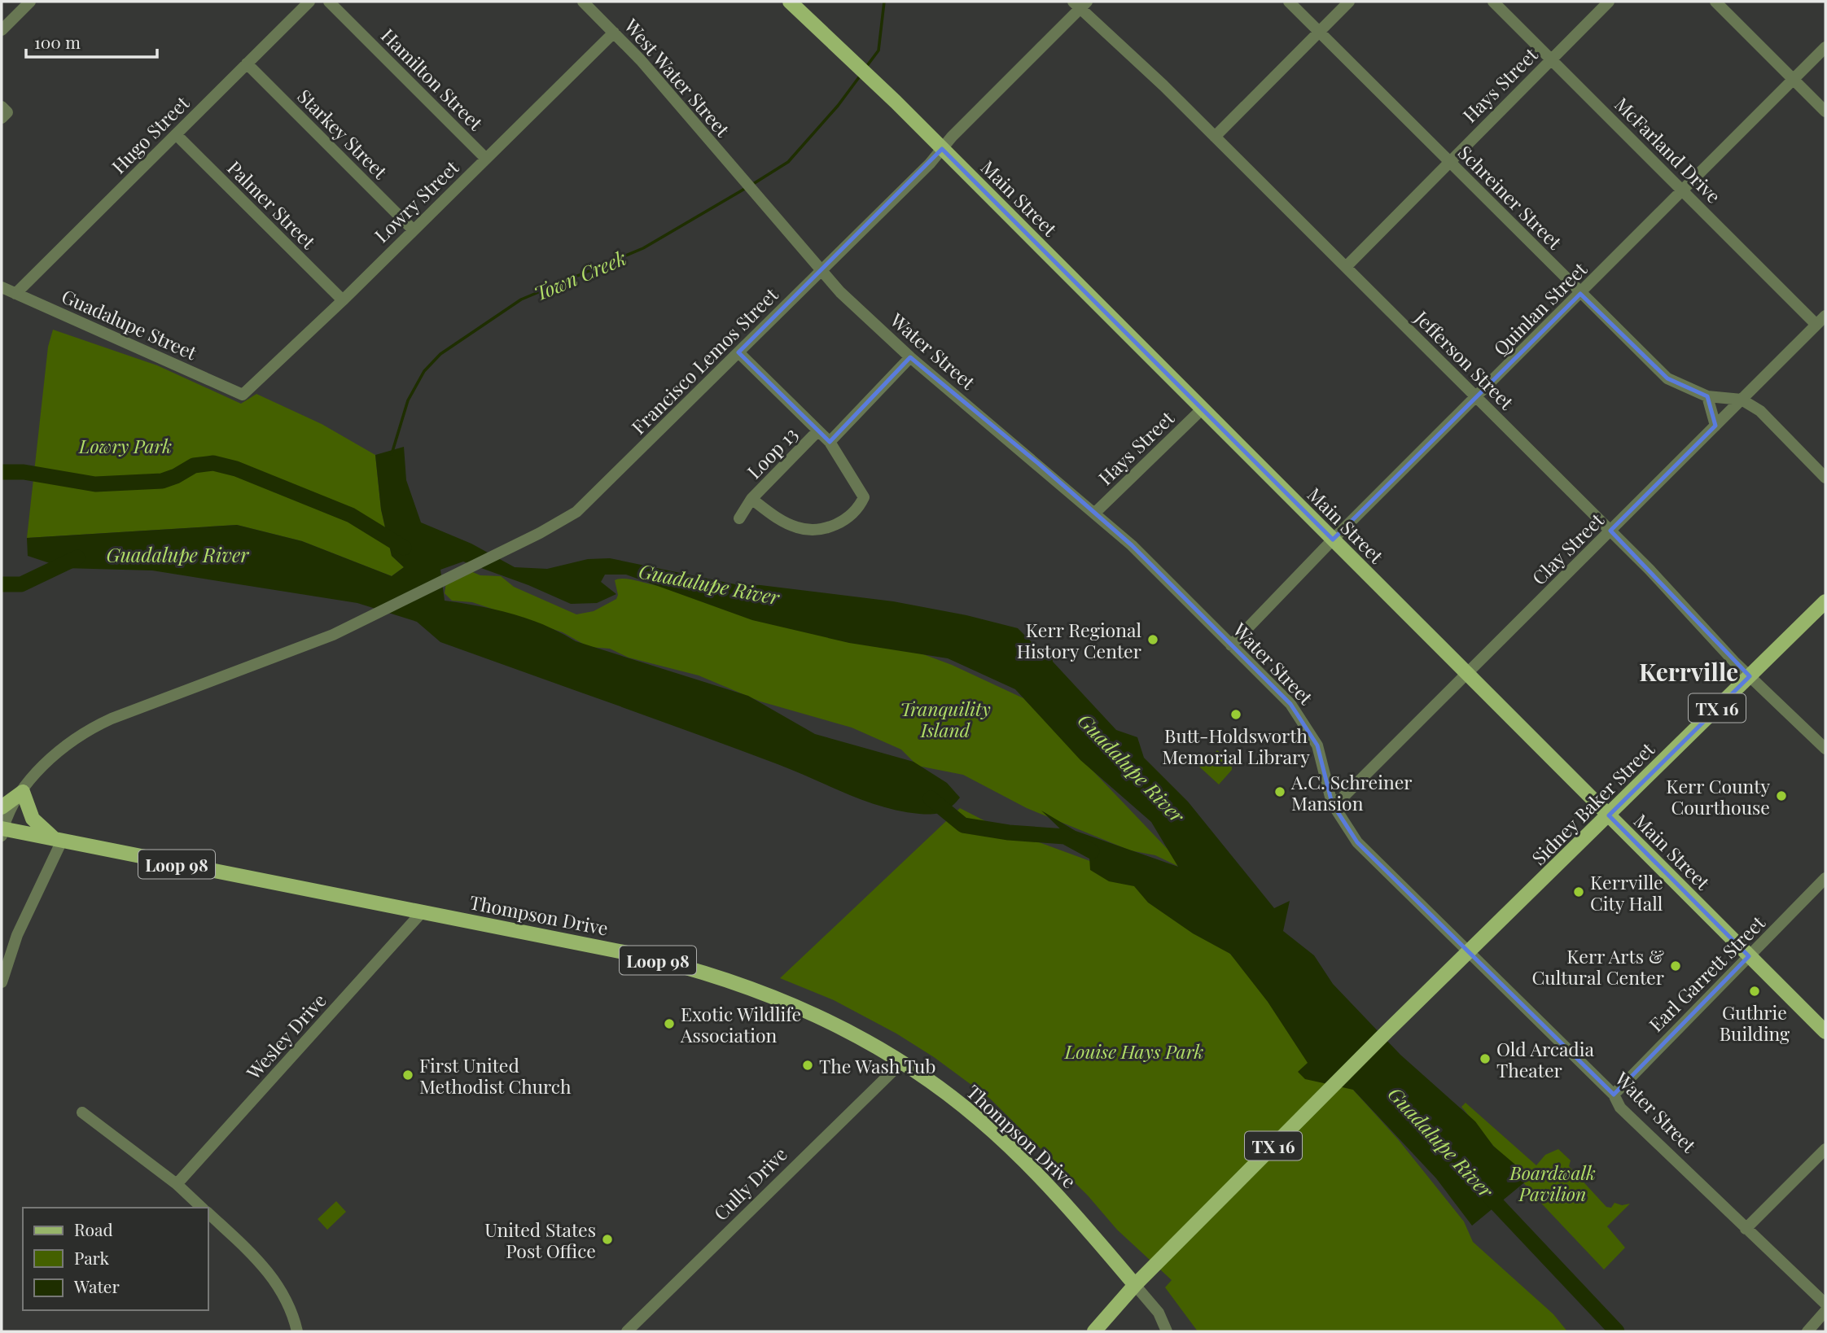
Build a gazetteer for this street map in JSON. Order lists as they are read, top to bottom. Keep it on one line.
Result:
{"streets":{"main road":["Main Street","TX 16","Sidney Baker Street","Loop 98","Thompson Drive"],"street":["West Water Street","Hamilton Street","Hays Street","Starkey Street","Hugo Street","McFarland Drive","Schreiner Street","Lowry Street","Palmer Street","Quinlan Street","Guadalupe Street","Water Street","Jefferson Street","Francisco Lemos Street","Loop 13","Clay Street","Earl Garrett Street","Wesley Drive","Cully Drive"]},"crossings":[["West Water Street","Lowry Street"],["West Water Street","Water Street"],["Hamilton Street","Lowry Street"],["Hays Street","McFarland Drive"],["Hays Street","Schreiner Street"],["Hays Street","Main Street"],["Hays Street","Water Street"],["Hays Street","Jefferson Street"],["Starkey Street","Hugo Street"],["Starkey Street","Lowry Street"],["Hugo Street","Palmer Street"],["Hugo Street","Guadalupe Street"],["McFarland Drive","Quinlan Street"],["McFarland Drive","Clay Street"],["Schreiner Street","Quinlan Street"],["Schreiner Street","Clay Street"],["Main Street","Quinlan Street"],["Main Street","Francisco Lemos Street"],["Main Street","Clay Street"],["Main Street","Sidney Baker Street"],["Main Street","Earl Garrett Street"],["Lowry Street","Palmer Street"],["Lowry Street","Guadalupe Street"],["Quinlan Street","Water Street"],["Quinlan Street","Jefferson Street"],["Water Street","Francisco Lemos Street"],["Water Street","Clay Street"],["Water Street","Sidney Baker Street"],["Water Street","Earl Garrett Street"],["Jefferson Street","Francisco Lemos Street"],["Jefferson Street","Clay Street"],["Jefferson Street","Sidney Baker Street"],["Francisco Lemos Street","Thompson Drive"],["TX 16","Sidney Baker Street"],["TX 16","Thompson Drive"],["Sidney Baker Street","Thompson Drive"],["Thompson Drive","Wesley Drive"],["Thompson Drive","Cully Drive"]],"districts":["Kerrville"],"water":["Town Creek","Guadalupe River"],"parks":["Lowry Park","Tranquility Island","Louise Hays Park","Boardwalk Pavilion"],"places":["Kerr Regional History Center","Butt-Holdsworth Memorial Library","A.C. Schreiner Mansion","Kerr County Courthouse","Kerrville City Hall","Kerr Arts & Cultural Center","Guthrie Building","Exotic Wildlife Association","Old Arcadia Theater","The Wash Tub","First United Methodist Church","United States Post Office"],"legend":["Road","Park","Water"],"scale_bar":"100 m"}
